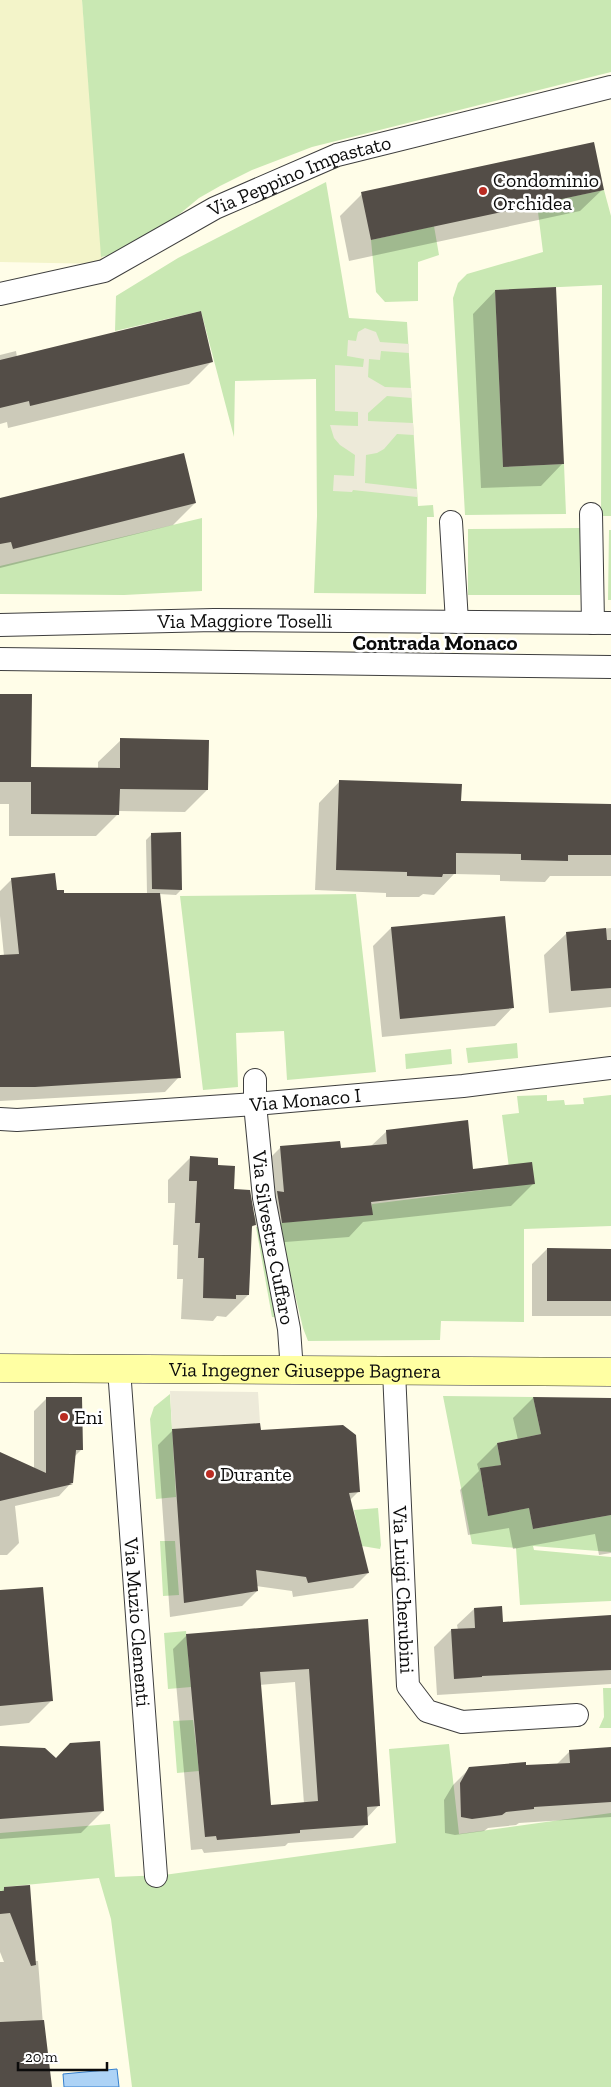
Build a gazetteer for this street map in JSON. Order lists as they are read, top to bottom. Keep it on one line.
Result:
{"streets":{"main road":["Via Ingegner Giuseppe Bagnera"],"street":["Via Peppino Impastato","Via Maggiore Toselli","Via Monaco I","Via Silvestre Cuffaro","Via Luigi Cherubini","Via Muzio Clementi"]},"crossings":[["Via Monaco I","Via Silvestre Cuffaro"],["Via Silvestre Cuffaro","Via Ingegner Giuseppe Bagnera"],["Via Ingegner Giuseppe Bagnera","Via Luigi Cherubini"],["Via Ingegner Giuseppe Bagnera","Via Muzio Clementi"]],"districts":["Contrada Monaco"],"places":["Condominio Orchidea","Eni","Durante"],"scale_bar":"20 m"}
